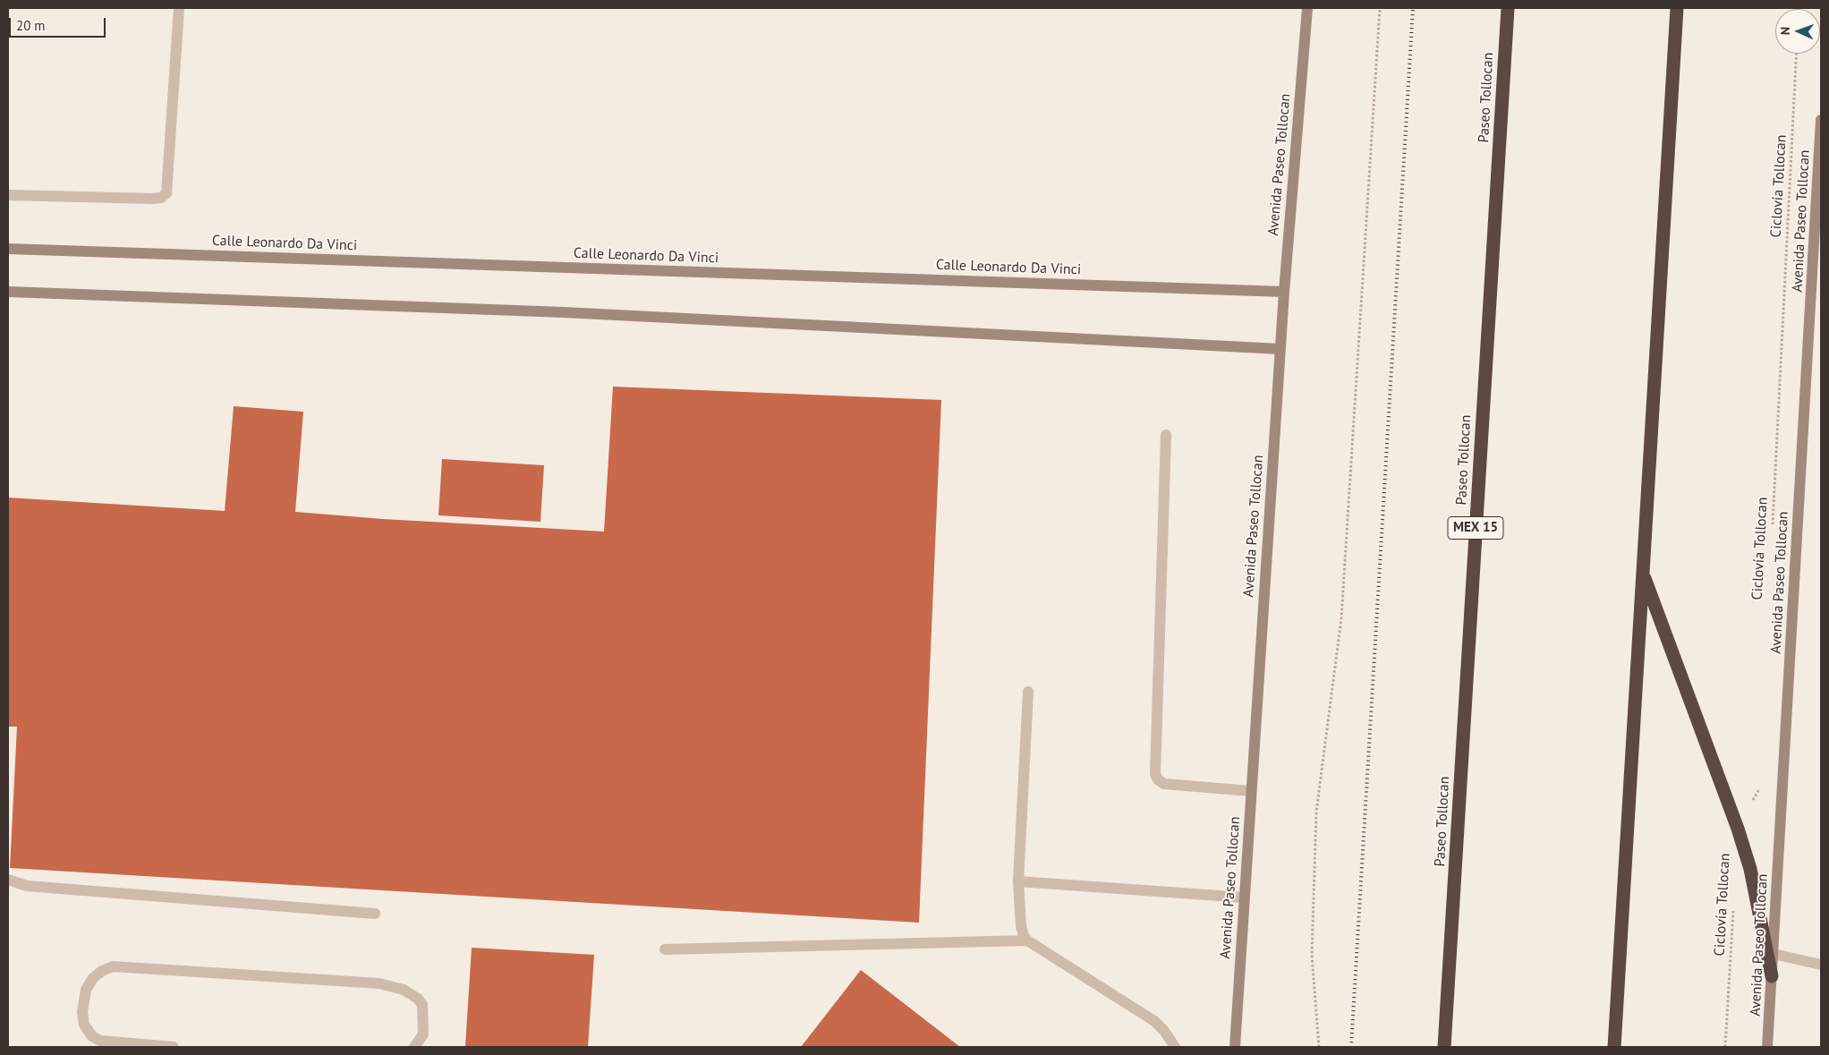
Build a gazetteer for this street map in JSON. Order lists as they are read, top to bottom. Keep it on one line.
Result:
{"streets":{"highway":["Paseo Tollocan","MEX 15"],"main road":["Avenida Paseo Tollocan","Calle Leonardo Da Vinci"],"path":["Ciclovía Tollocan"]},"crossings":[["Avenida Paseo Tollocan","Calle Leonardo Da Vinci"]],"scale_bar":"20 m","north":"left"}
